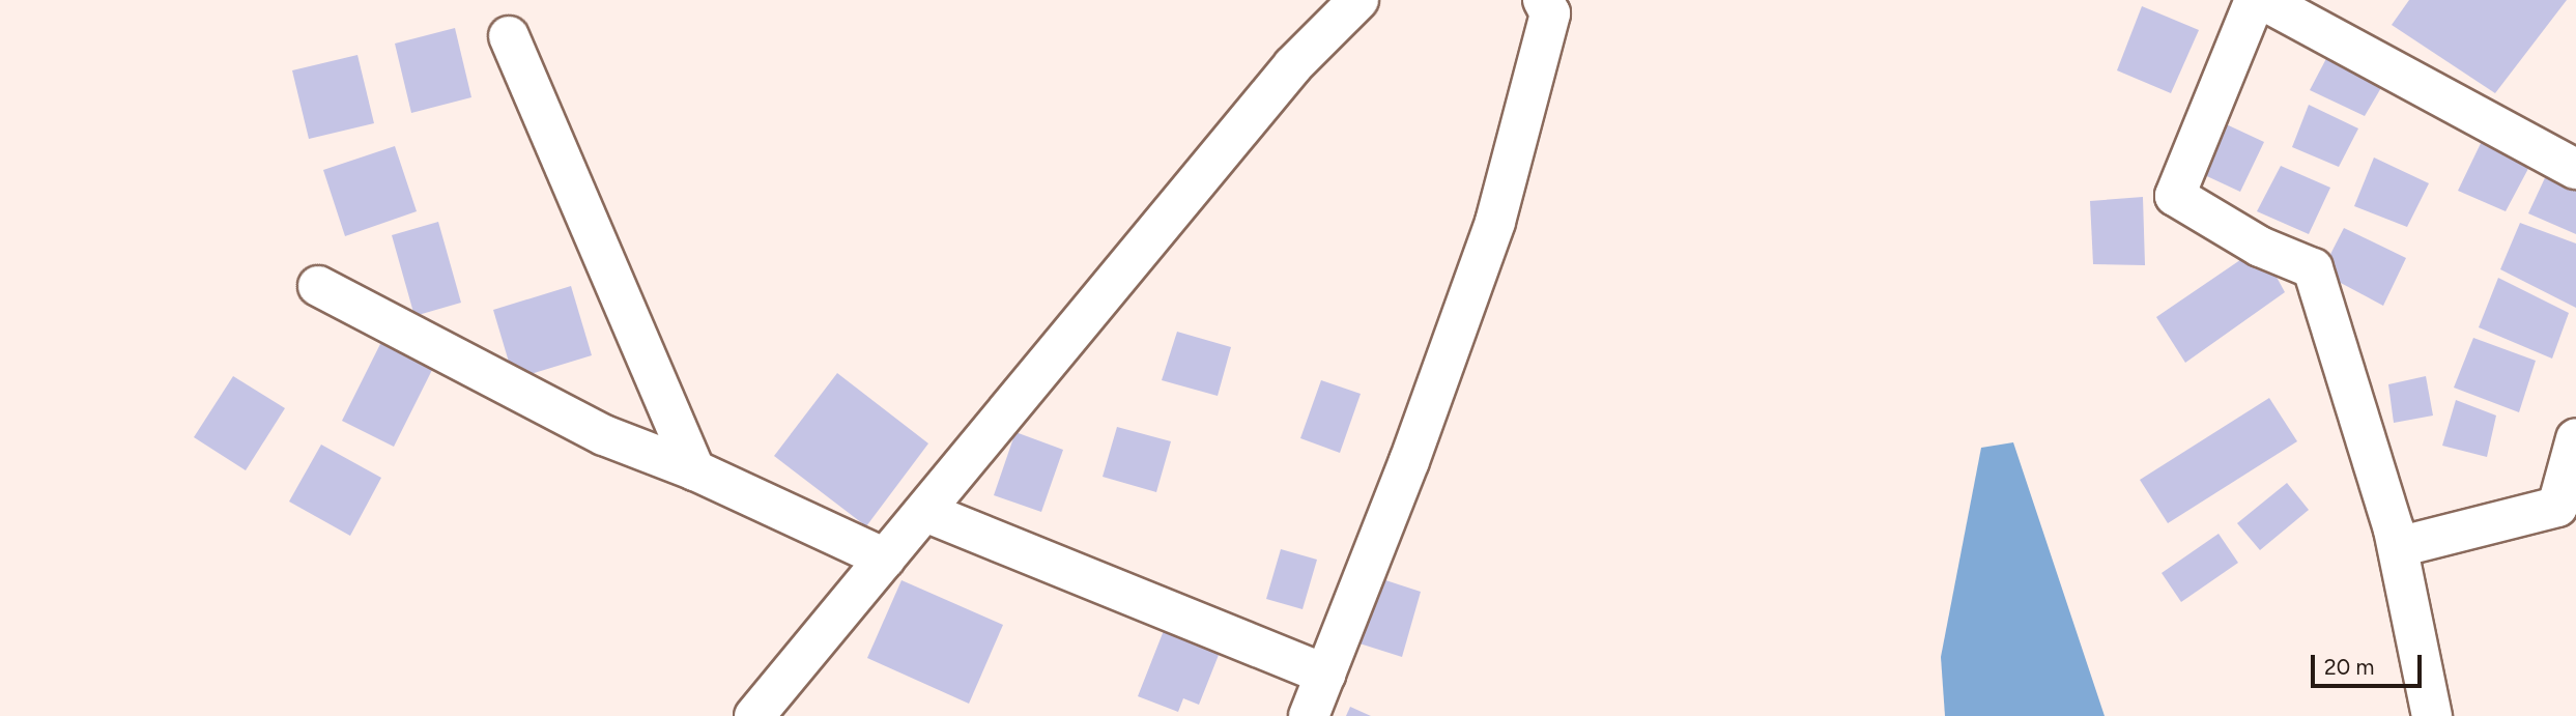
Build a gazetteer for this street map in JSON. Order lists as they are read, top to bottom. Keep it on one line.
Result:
{"scale_bar":"20 m"}
